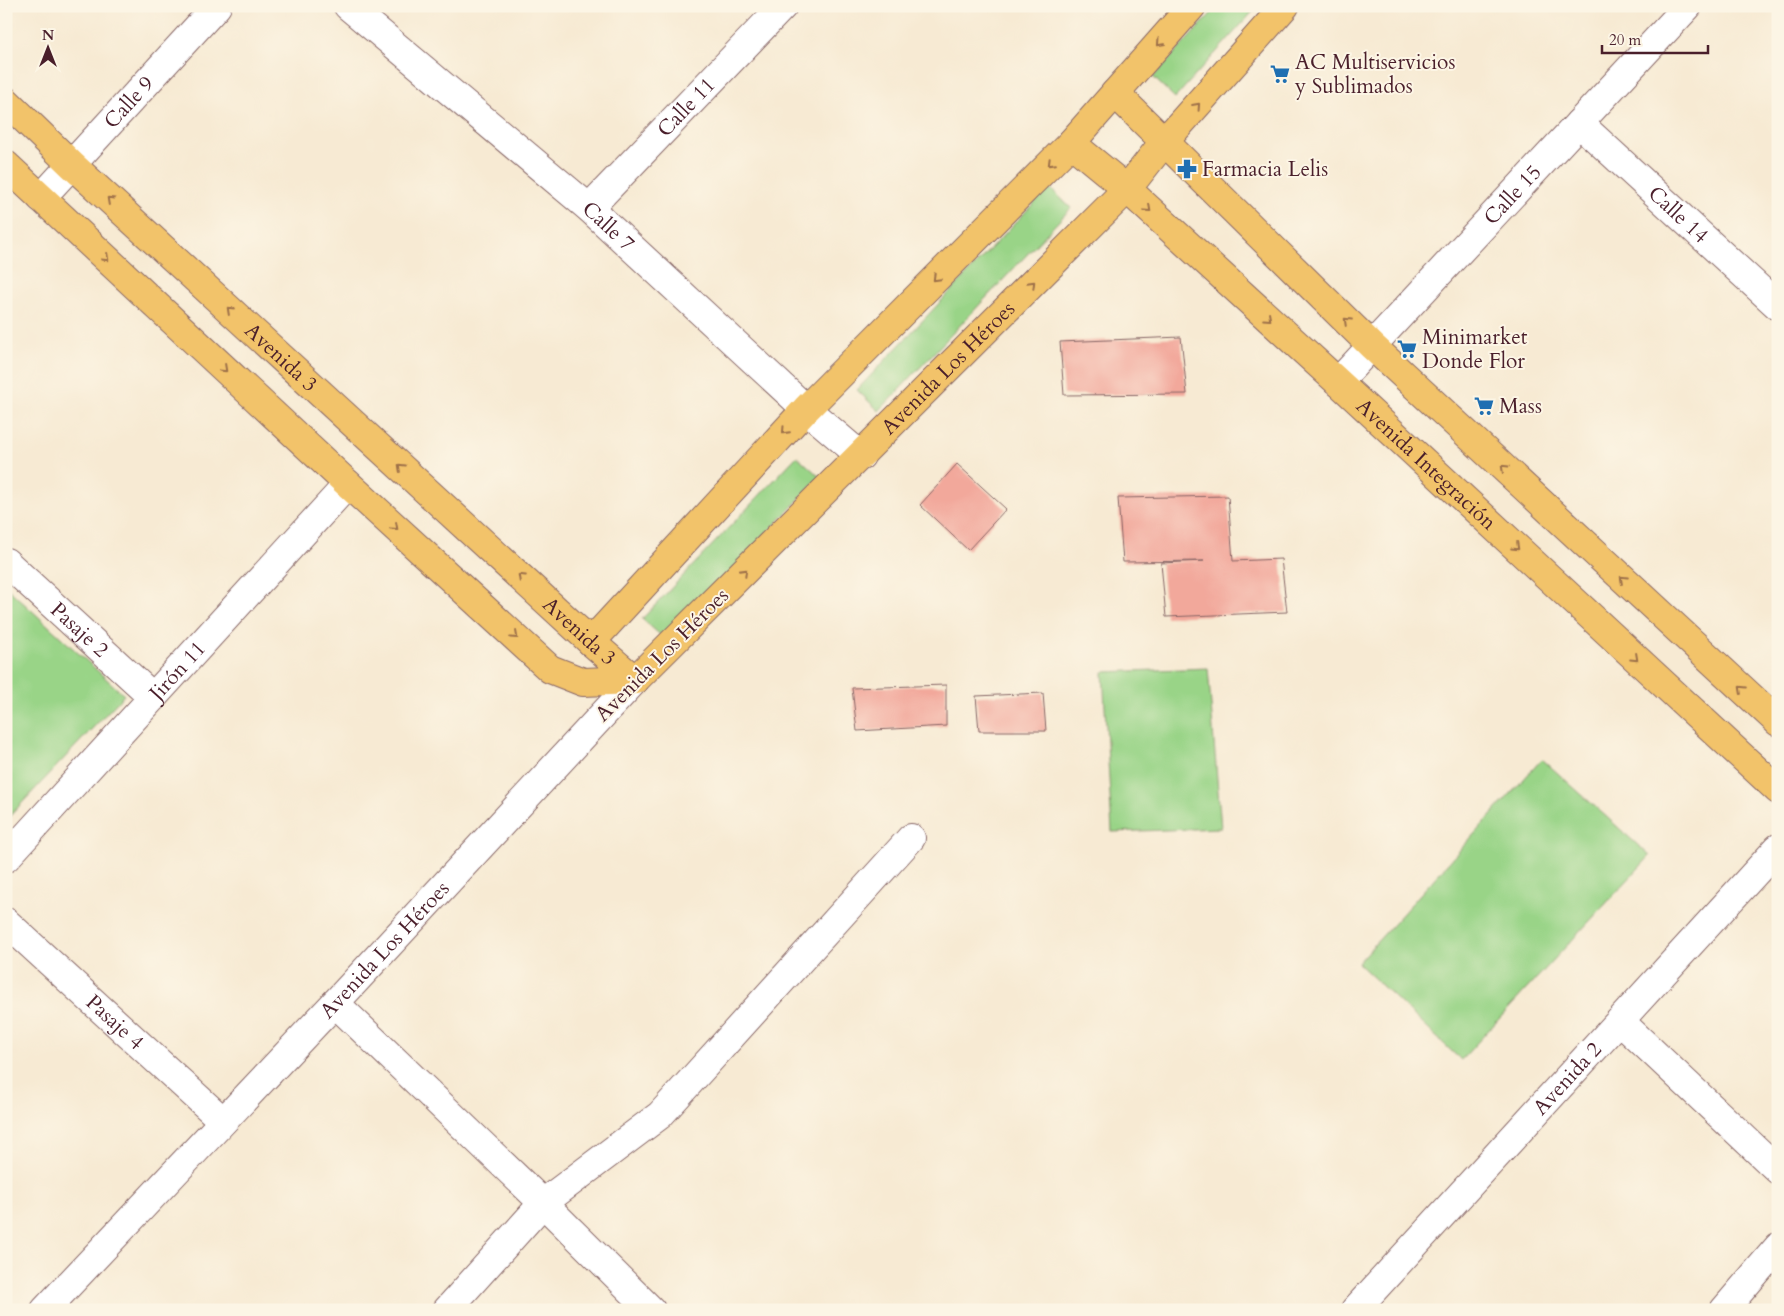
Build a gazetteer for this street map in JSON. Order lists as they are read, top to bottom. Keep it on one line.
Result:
{"streets":{"main road":["Avenida 3","Avenida Los Héroes","Avenida Integración"],"street":["Calle 9","Calle 11","Calle 15","Calle 14","Calle 7","Pasaje 2","Jirón 11","Pasaje 4","Avenida 2"]},"crossings":[["Calle 9","Avenida 3"],["Calle 11","Calle 7"],["Calle 15","Calle 14"],["Calle 15","Avenida Integración"],["Calle 7","Avenida Los Héroes"],["Avenida 3","Avenida Los Héroes"],["Avenida 3","Jirón 11"],["Avenida Los Héroes","Avenida Integración"],["Avenida Los Héroes","Pasaje 4"],["Pasaje 2","Jirón 11"]],"places":{"supermarket":["AC Multiservicios y Sublimados","Minimarket Donde Flor","Mass"],"pharmacy":["Farmacia Lelis"]},"scale_bar":"20 m","north":"top"}
